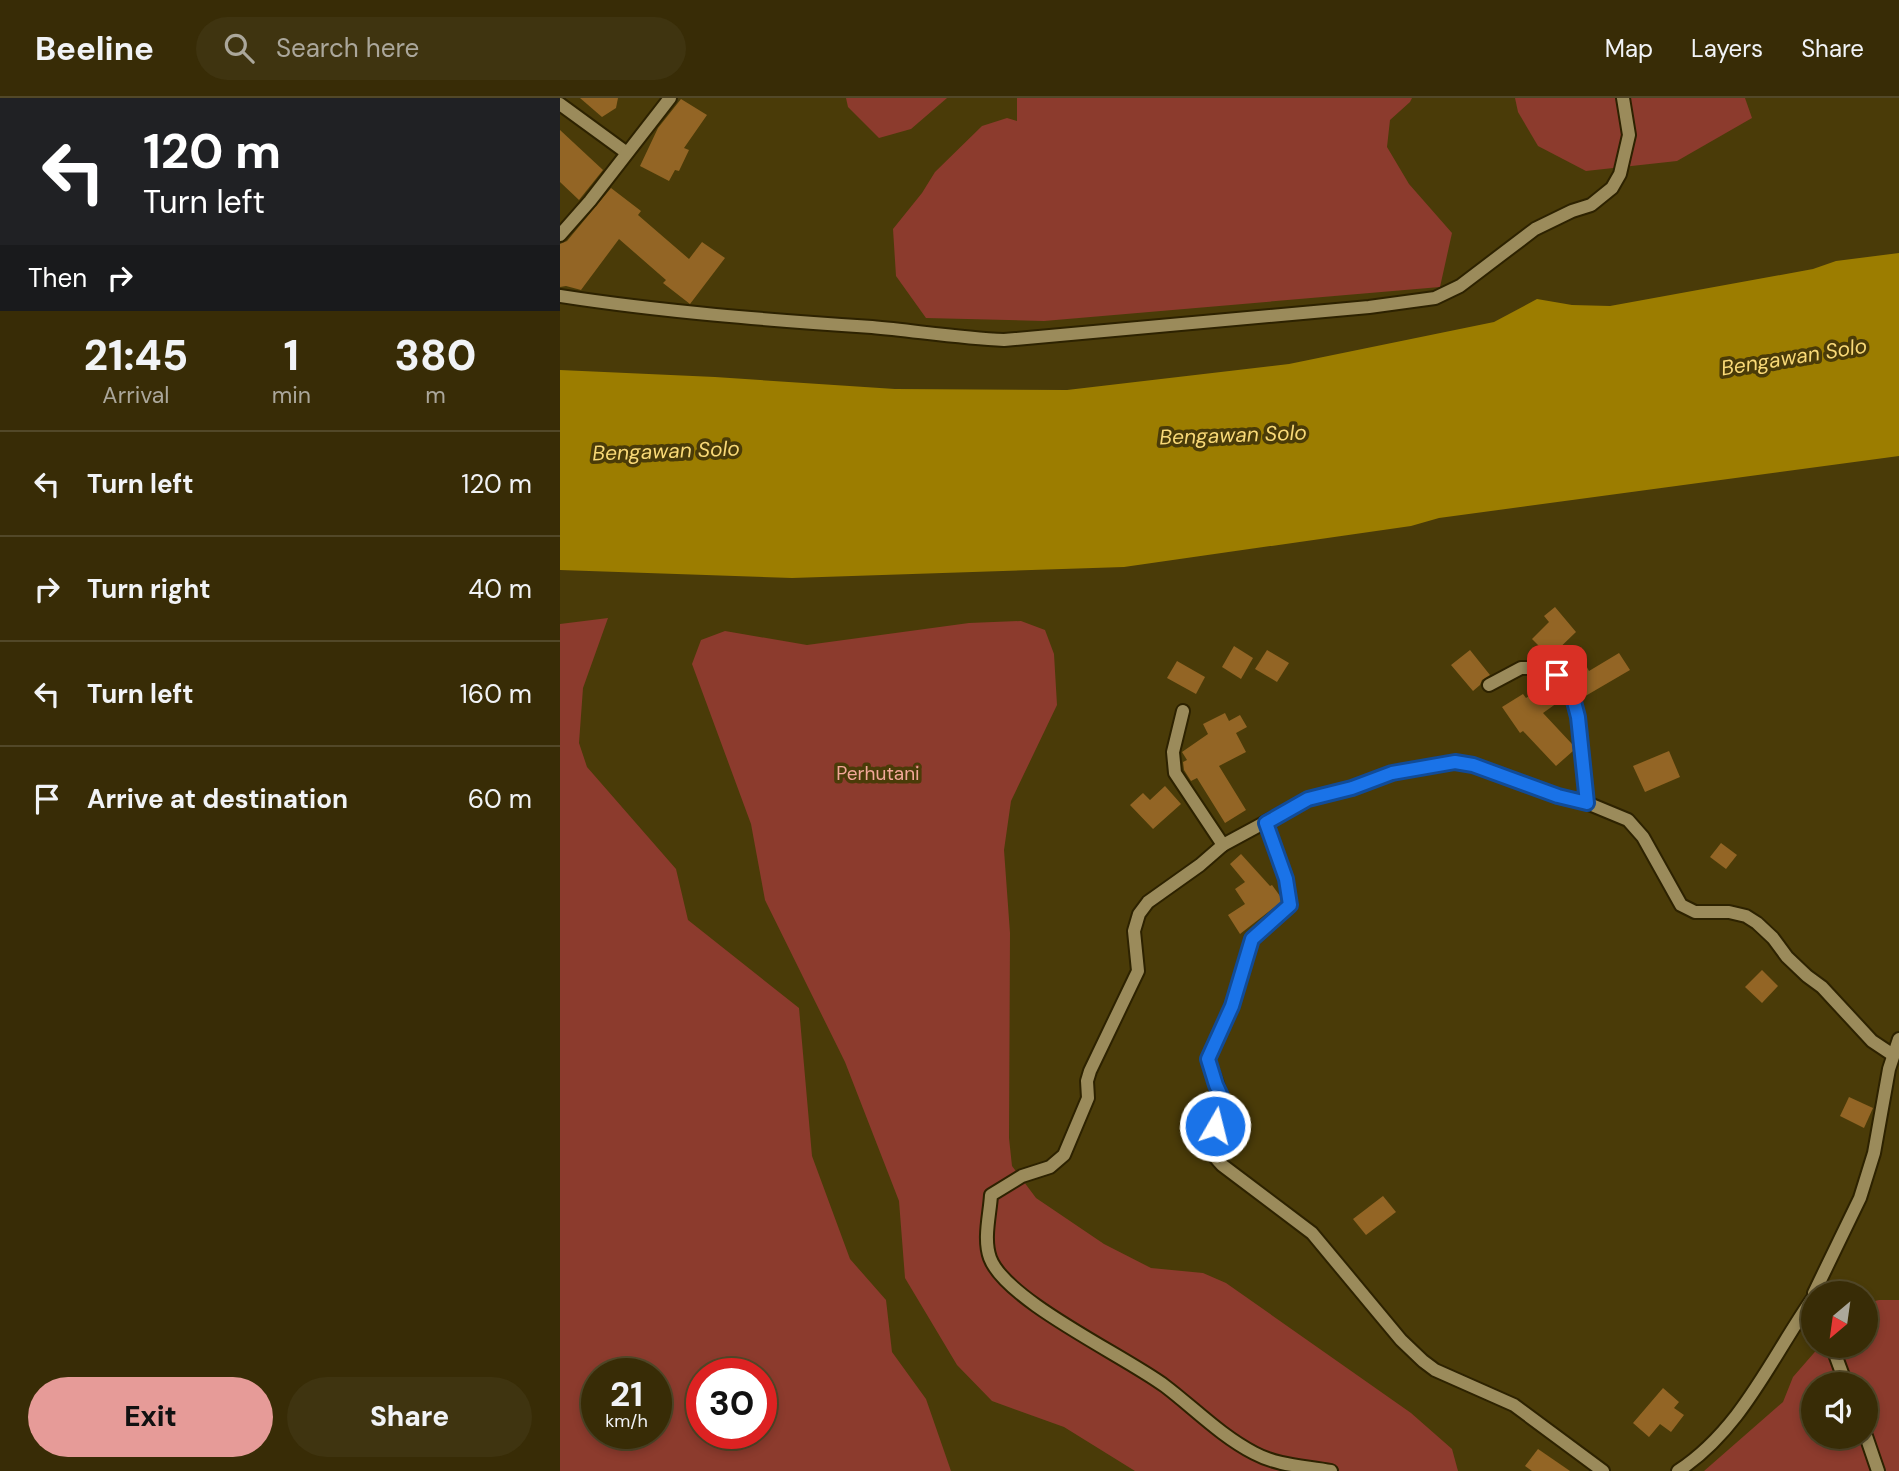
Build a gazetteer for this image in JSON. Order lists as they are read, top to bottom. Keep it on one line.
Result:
{"water":["Bengawan Solo"],"parks":["Perhutani"],"north":"bottom left","page":{"header":"Beeline","search":"Search here","nav":["Map","Layers","Share"],"turn":["120 m","Turn left"],"then":"Then","eta":["21:45","Arrival","1","min","380","m"],"list":[{"name":"Turn left","value":"120 m"},{"name":"Turn right","value":"40 m"},{"name":"Turn left","value":"160 m"},{"name":"Arrive at destination","value":"60 m"}],"speed":"21 km/h","limit":"30","buttons":["Exit","Share"]}}
